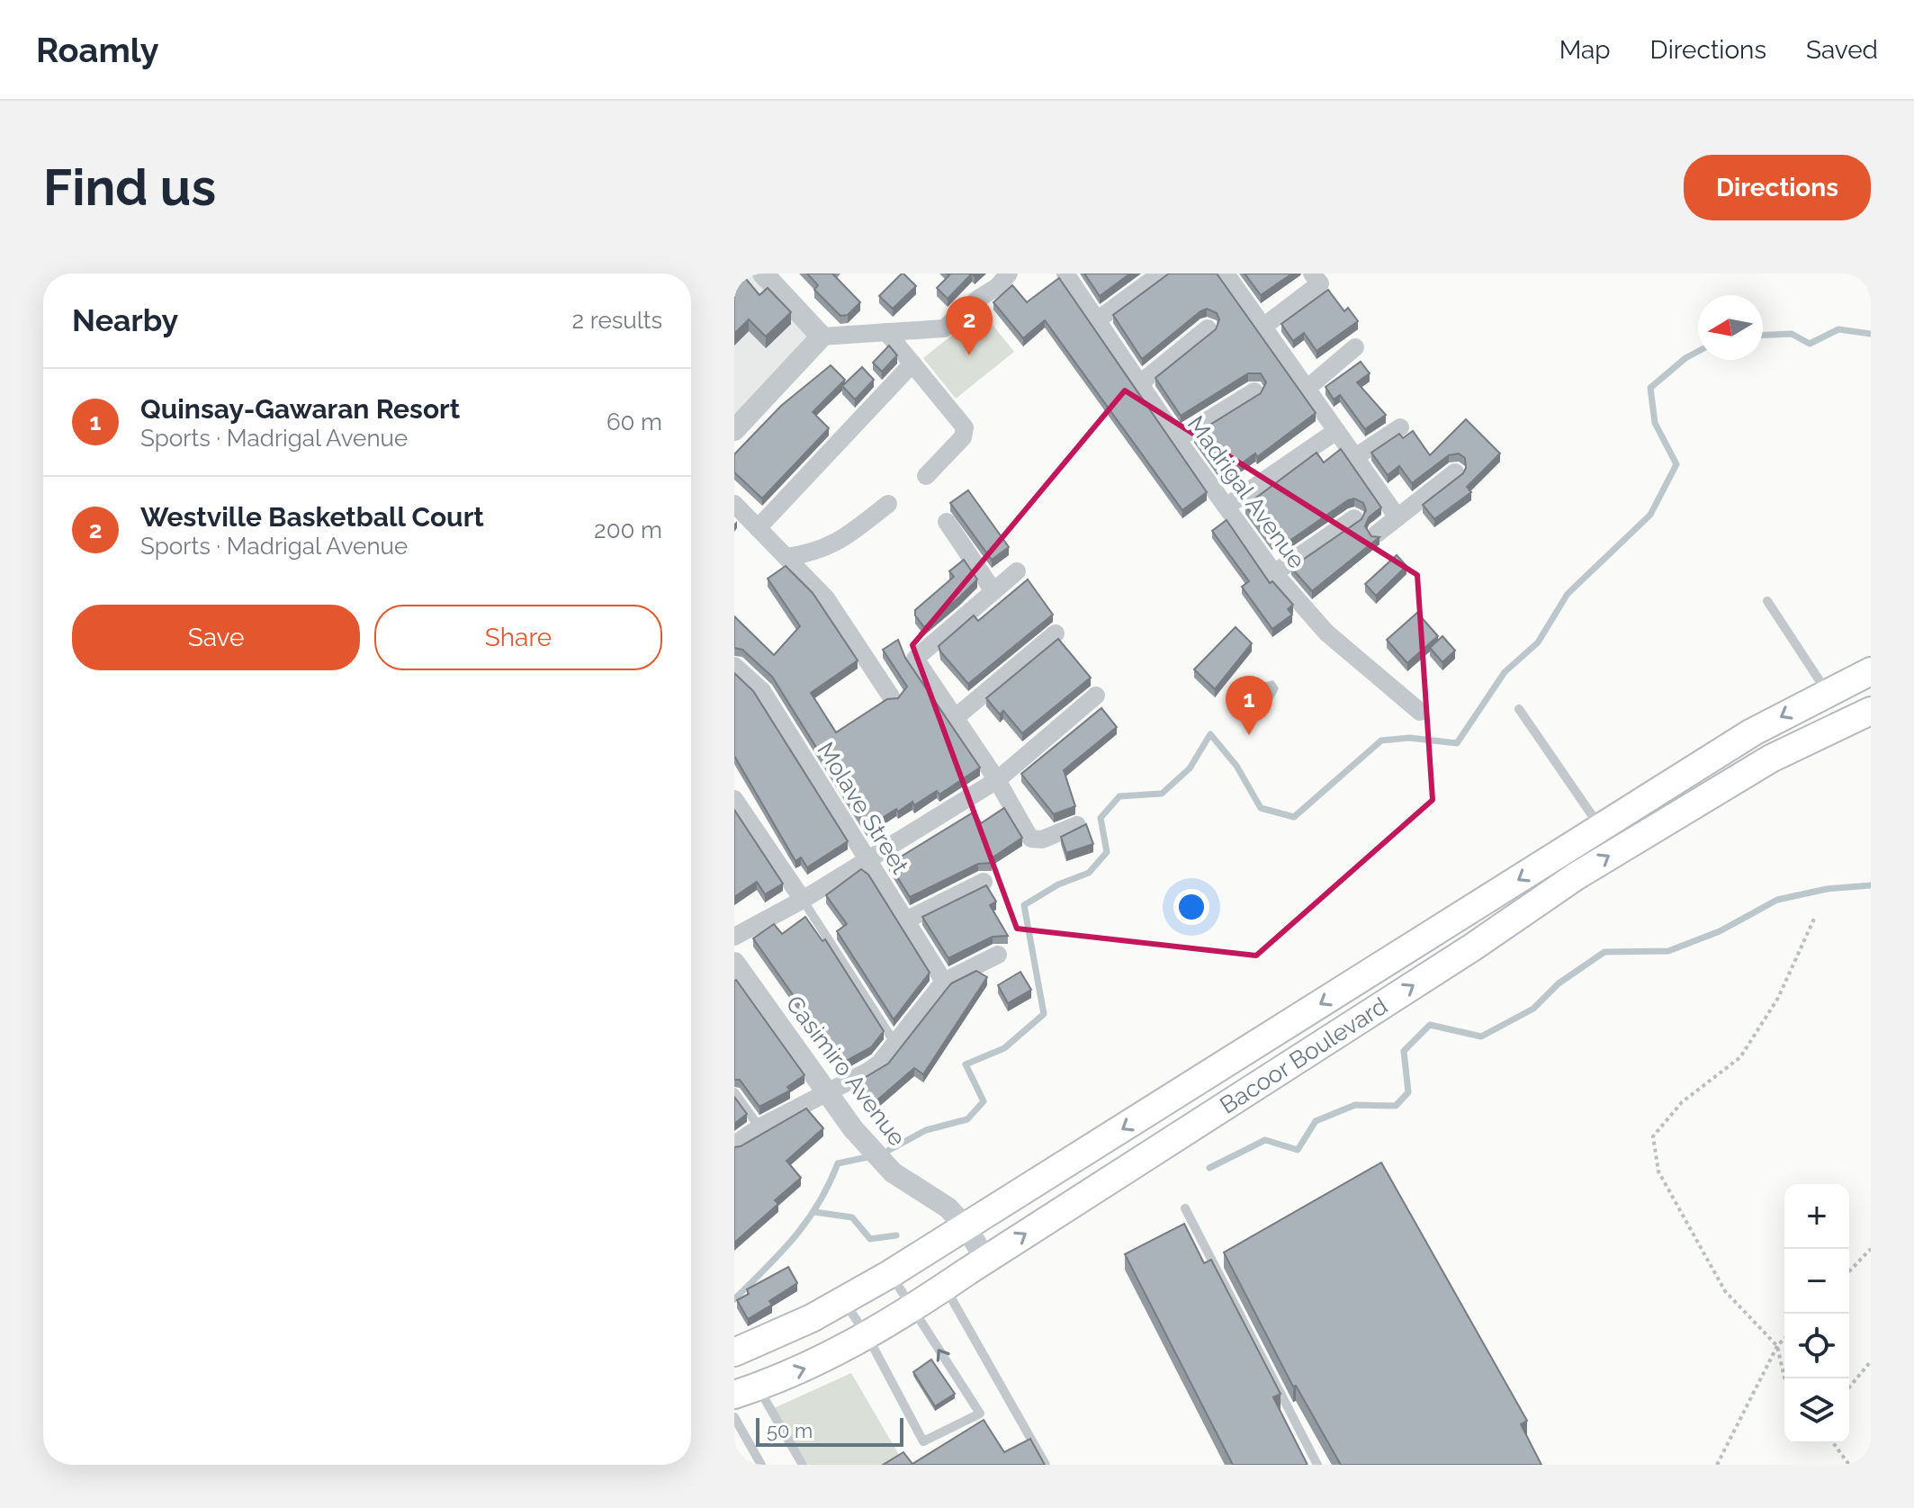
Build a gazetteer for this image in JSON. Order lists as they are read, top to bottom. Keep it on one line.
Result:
{"streets":{"main road":["Bacoor Boulevard"],"street":["Madrigal Avenue","Molave Street","Casimiro Avenue"]},"crossings":[["Bacoor Boulevard","Casimiro Avenue"]],"scale_bar":"50 m","north":"left","page":{"header":"Roamly","nav":["Map","Directions","Saved"],"buttons":["Directions",["Save","Share"]],"title":"Find us","heading":["Nearby","2 results"],"pins":["2","1"],"list":[{"mark":"1","name":"Quinsay-Gawaran Resort","note":"Sports · Madrigal Avenue","value":"60 m"},{"mark":"2","name":"Westville Basketball Court","note":"Sports · Madrigal Avenue","value":"200 m"}],"map_buttons":["+","−"],"scale":"50 m"}}
